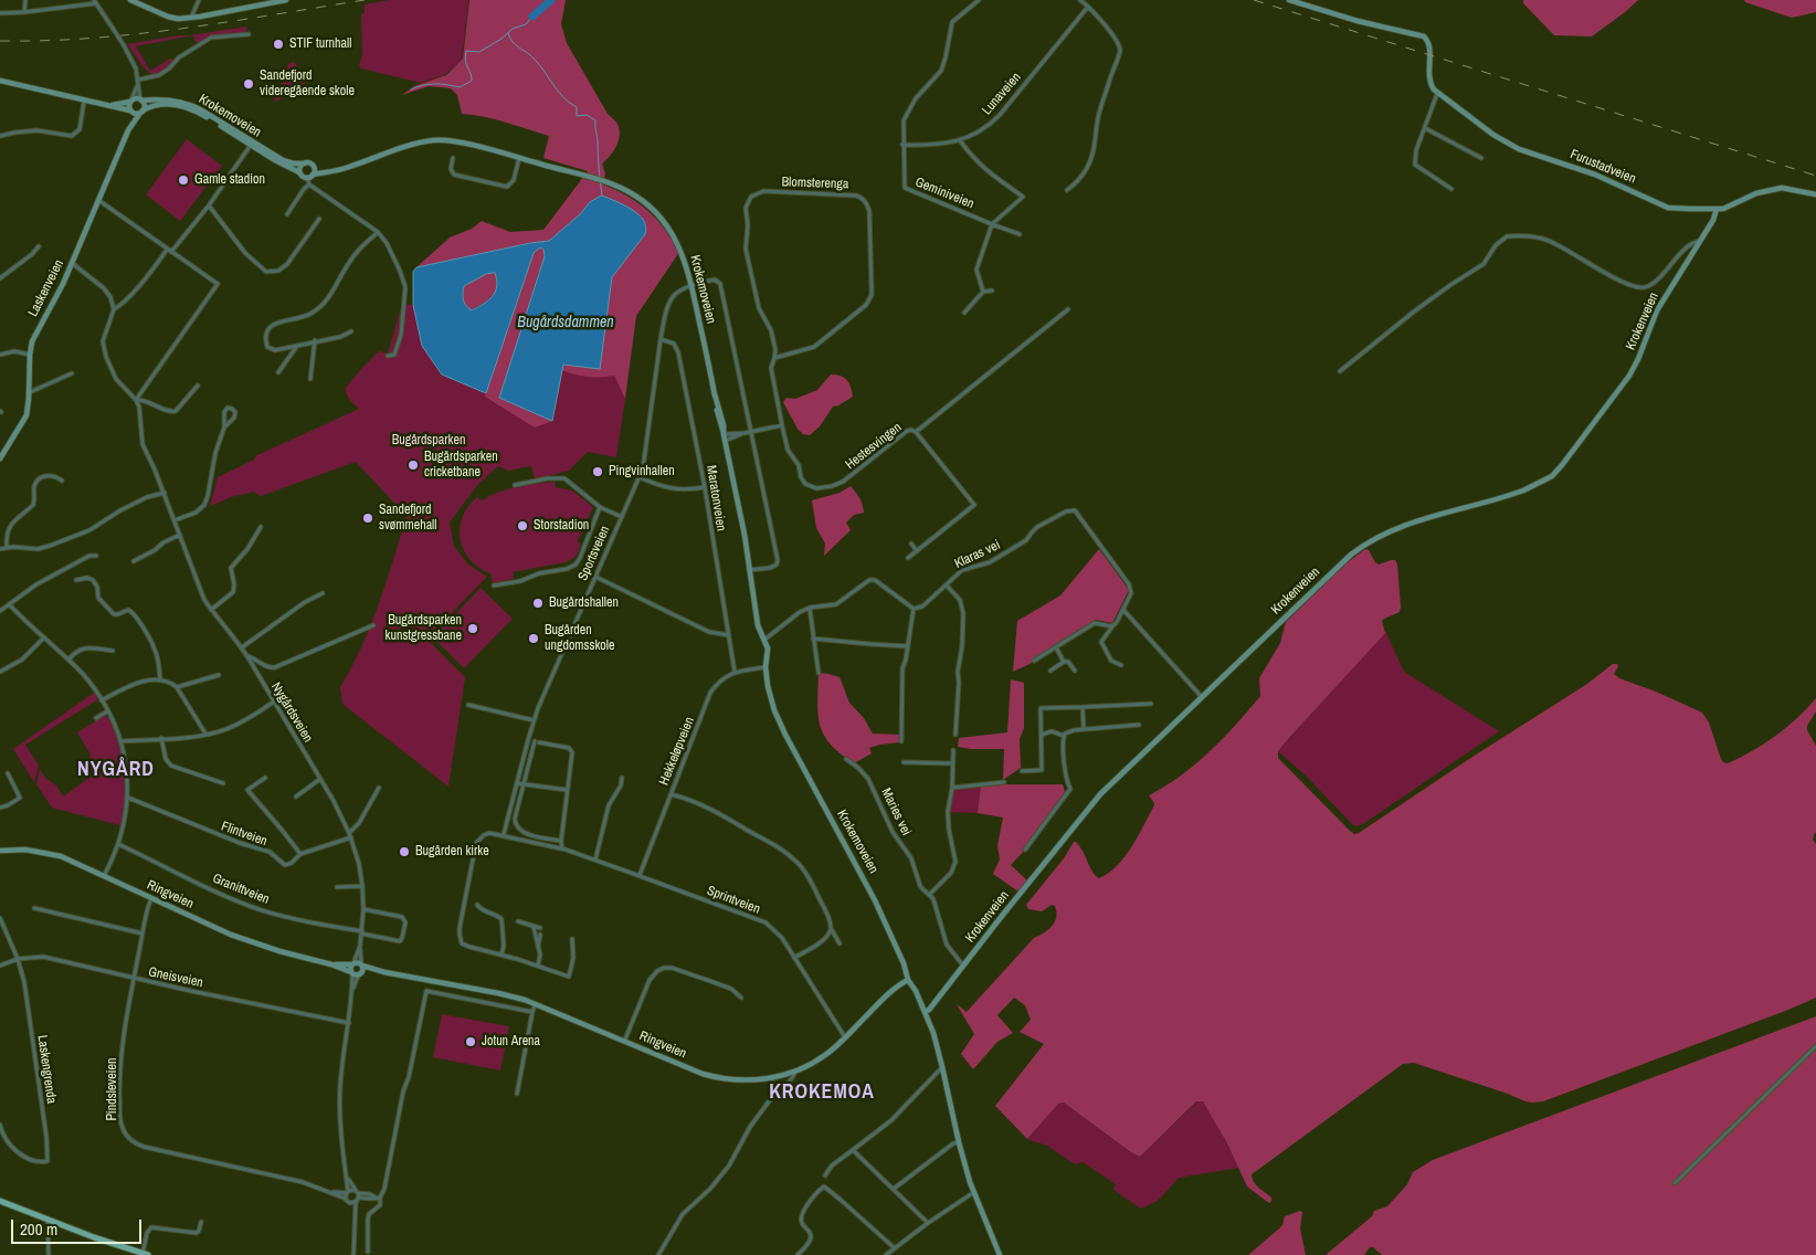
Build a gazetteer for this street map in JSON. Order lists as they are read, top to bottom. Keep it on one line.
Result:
{"streets":{"main road":["Krokemoveien","Furustadveien","Laskenveien","Krokenveien","Ringveien"],"street":["Lunaveien","Blomsterenga","Geminiveien","Hestesvingen","Maratonveien","Sportsveien","Klaras vei","Nygårdsveien","Hekkeløpveien","Maries vei","Flintveien","Granittveien","Sprintveien","Gneisveien","Laskengrenda","Pindsleveien"]},"crossings":[["Lunaveien","Geminiveien"],["Krokemoveien","Laskenveien"],["Krokemoveien","Krokenveien"],["Krokemoveien","Sportsveien"],["Krokemoveien","Ringveien"],["Furustadveien","Krokenveien"],["Blomsterenga","Hestesvingen"],["Krokenveien","Maries vei"],["Maratonveien","Sportsveien"],["Maratonveien","Hekkeløpveien"],["Sportsveien","Sprintveien"],["Nygårdsveien","Flintveien"],["Nygårdsveien","Granittveien"],["Nygårdsveien","Ringveien"],["Hekkeløpveien","Sprintveien"],["Ringveien","Sprintveien"],["Ringveien","Pindsleveien"],["Gneisveien","Laskengrenda"],["Gneisveien","Pindsleveien"]],"districts":["NYGÅRD","KROKEMOA"],"water":["Bugårdsdammen"],"parks":["Bugårdsparken"],"places":["STIF turnhall","Sandefjord videregående skole","Gamle stadion","Bugårdsparken cricketbane","Pingvinhallen","Sandefjord svømmehall","Storstadion","Bugårdshallen","Bugårdsparken kunstgressbane","Bugården ungdomsskole","Bugården kirke","Jotun Arena"],"scale_bar":"200 m"}
